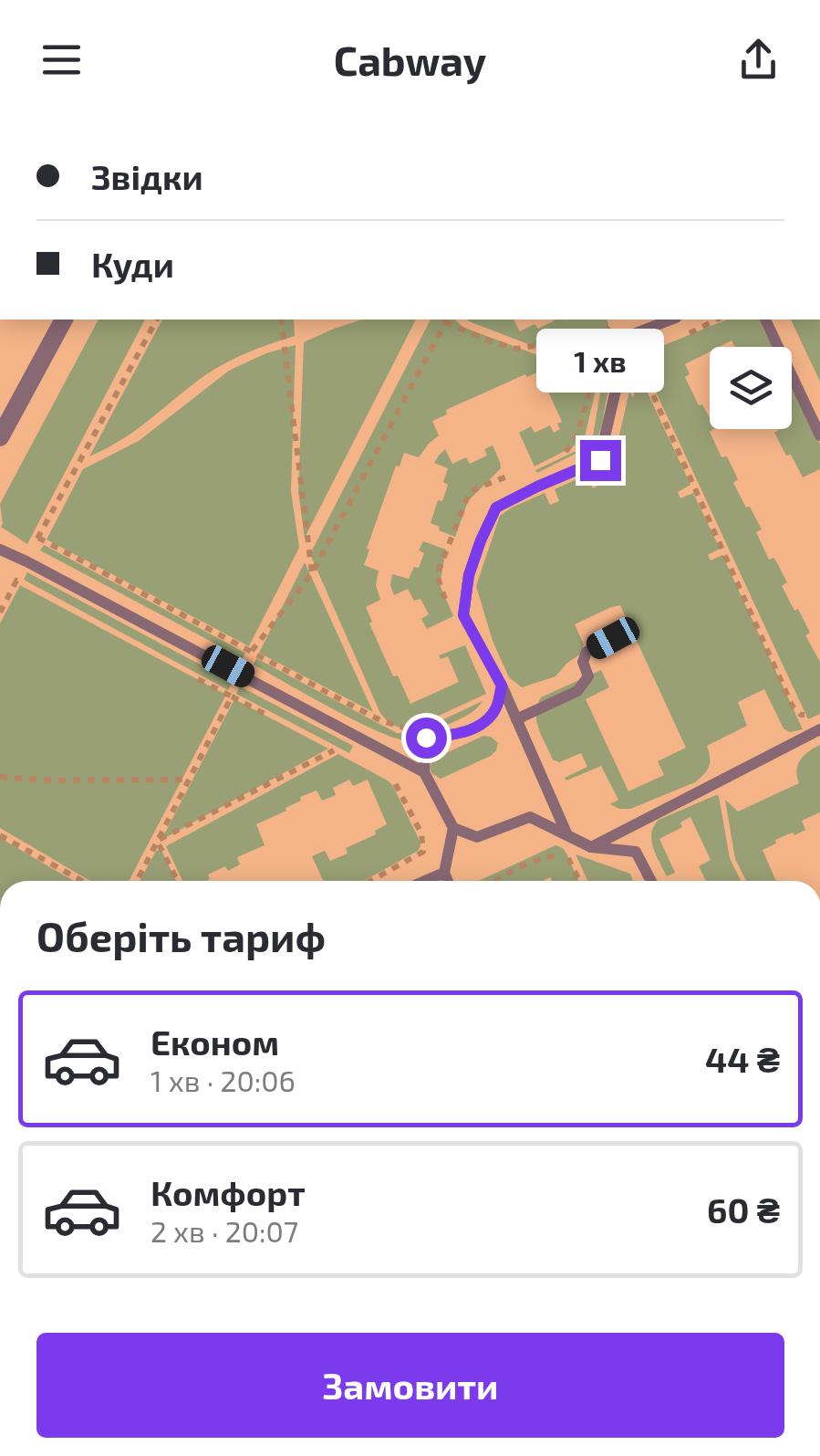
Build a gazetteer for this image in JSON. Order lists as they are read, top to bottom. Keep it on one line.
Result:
{"page":{"header":"Cabway","banner":["Звідки","Куди"],"bubble":"1 хв","heading":"Оберіть тариф","list":[{"name":"Економ","note":"1 хв · 20:06","value":"44 ₴"},{"name":"Комфорт","note":"2 хв · 20:07","value":"60 ₴"}],"buttons":"Замовити"}}
